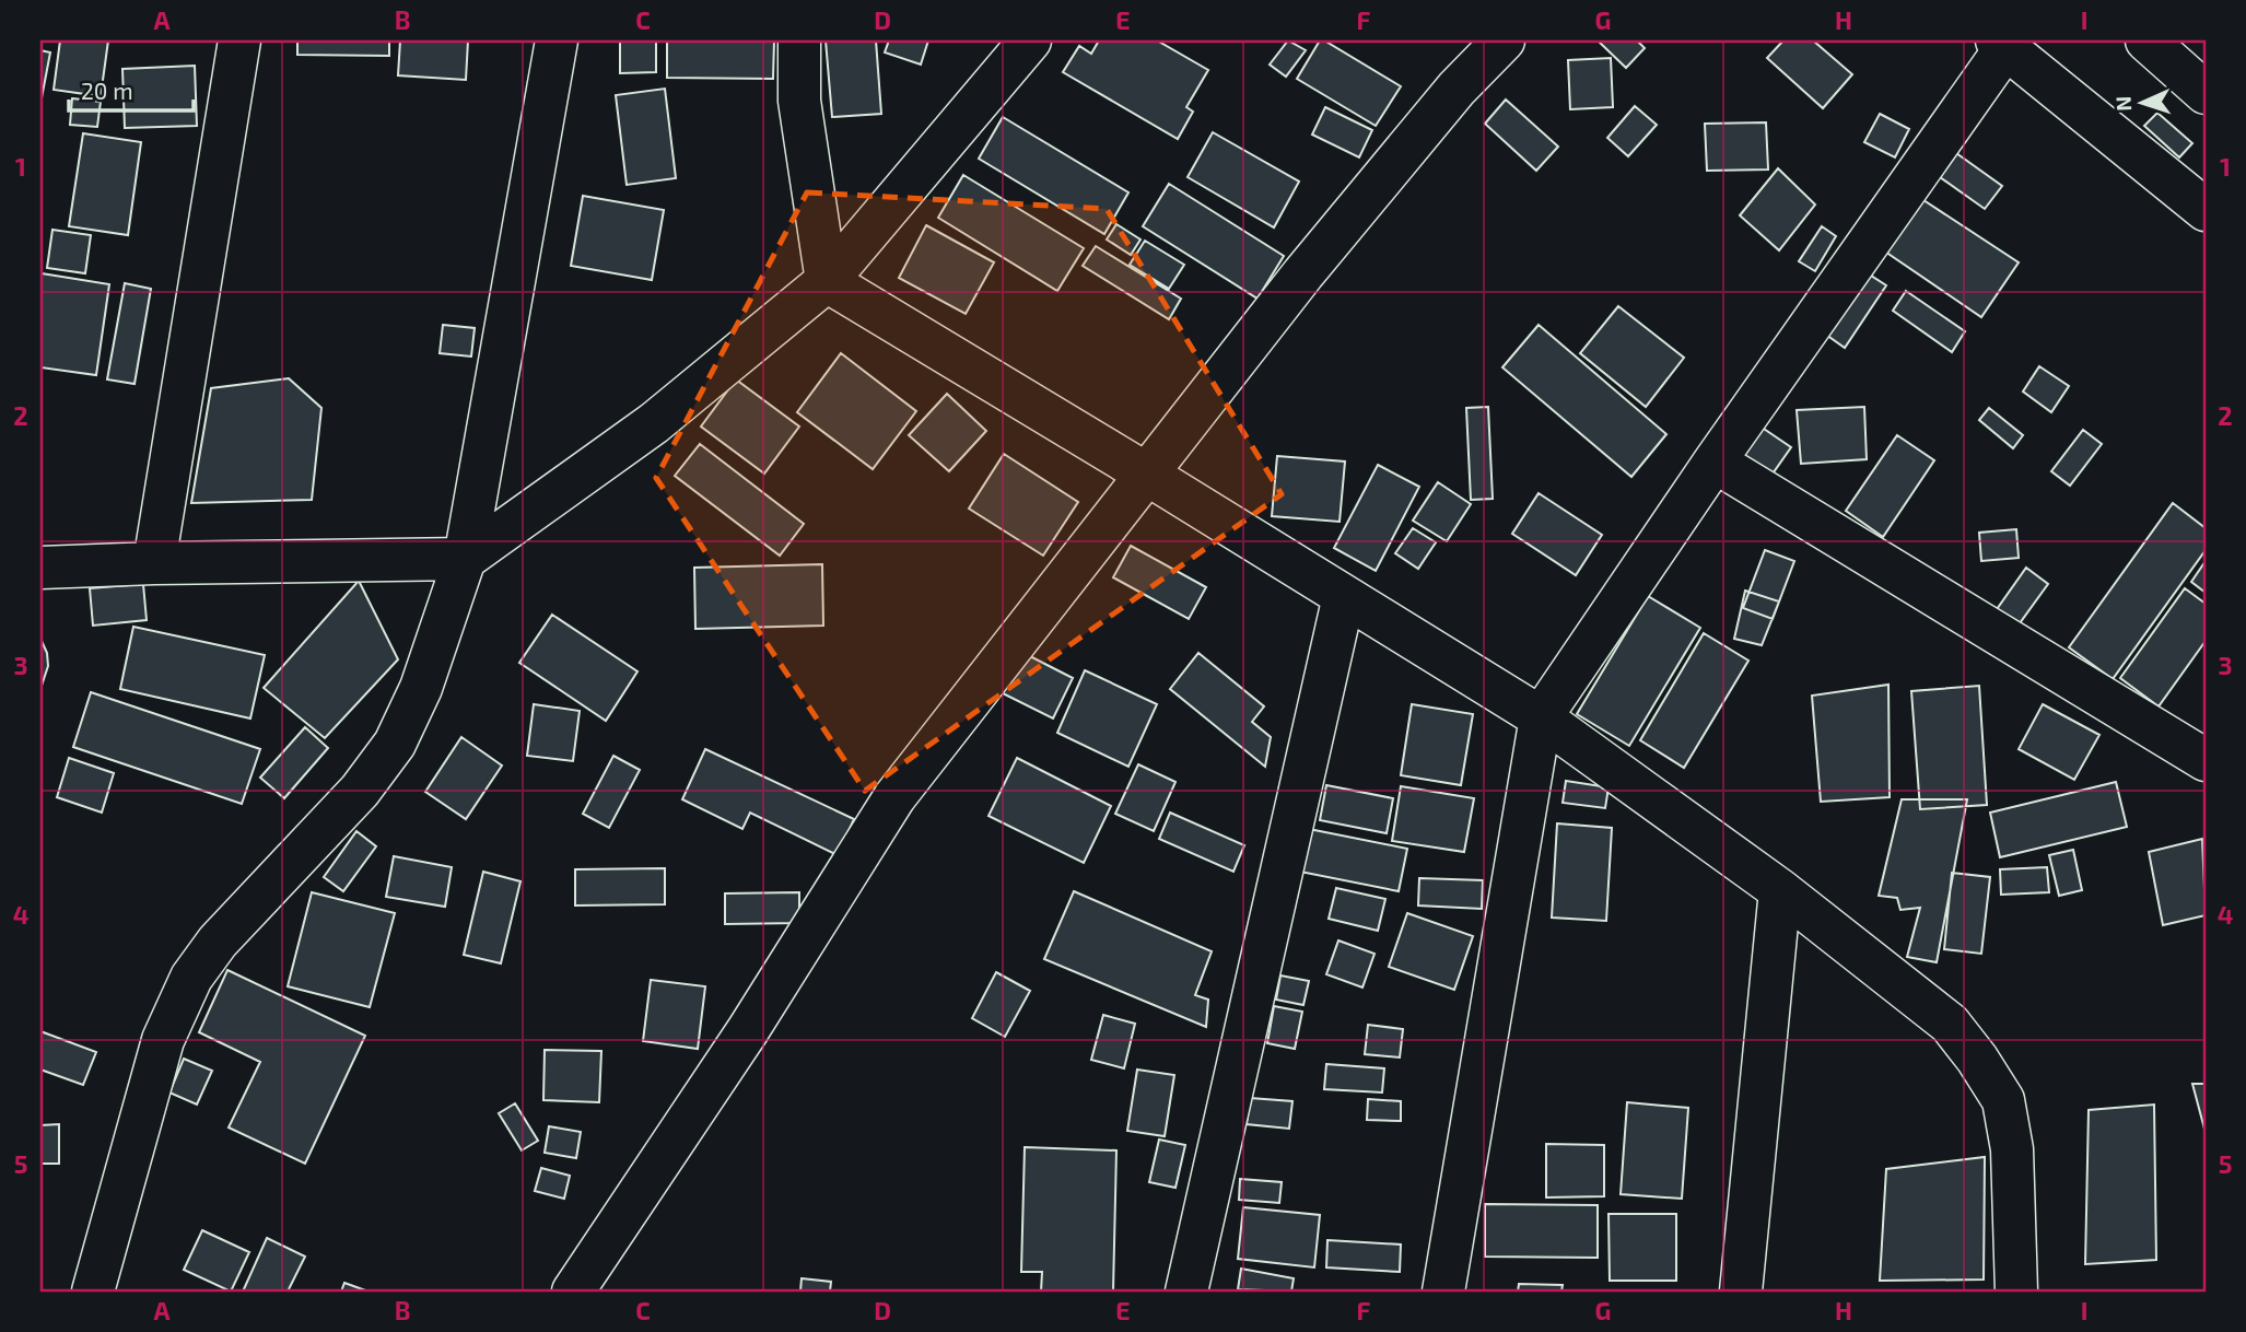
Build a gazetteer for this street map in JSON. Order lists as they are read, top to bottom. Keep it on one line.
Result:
{"scale_bar":"20 m","north":"left","grid":{"columns":["A","B","C","D","E","F","G","H","I"],"rows":["1","2","3","4","5"]}}
